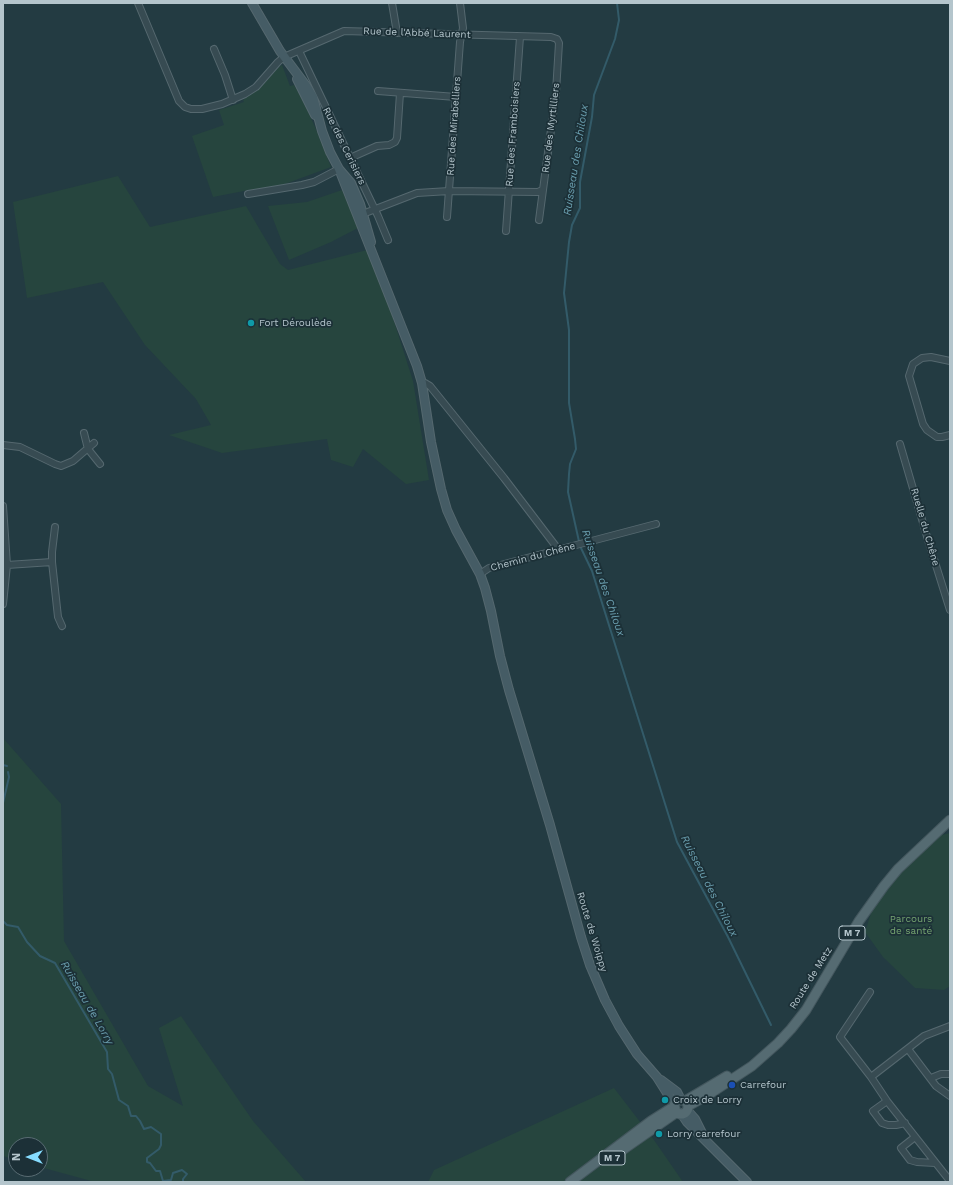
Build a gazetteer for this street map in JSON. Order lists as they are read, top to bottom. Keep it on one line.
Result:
{"streets":{"main road":["M 7","Route de Metz"],"street":["Rue de l'Abbé Laurent","Rue des Mirabelliers","Rue des Myrtilliers","Rue des Framboisiers","Rue des Cerisiers","Ruelle du Chêne","Chemin du Chêne","Route de Woippy"]},"crossings":[["Rue de l'Abbé Laurent","Rue des Mirabelliers"],["Rue de l'Abbé Laurent","Rue des Myrtilliers"],["Rue de l'Abbé Laurent","Rue des Framboisiers"],["Rue de l'Abbé Laurent","Rue des Cerisiers"],["Rue de l'Abbé Laurent","Route de Woippy"],["Chemin du Chêne","Route de Woippy"],["Route de Woippy","Route de Metz"]],"water":["Ruisseau des Chiloux","Ruisseau de Lorry"],"parks":["Parcours de santé"],"places":["Fort Déroulède","Carrefour","Croix de Lorry","Lorry carrefour"],"north":"left"}
